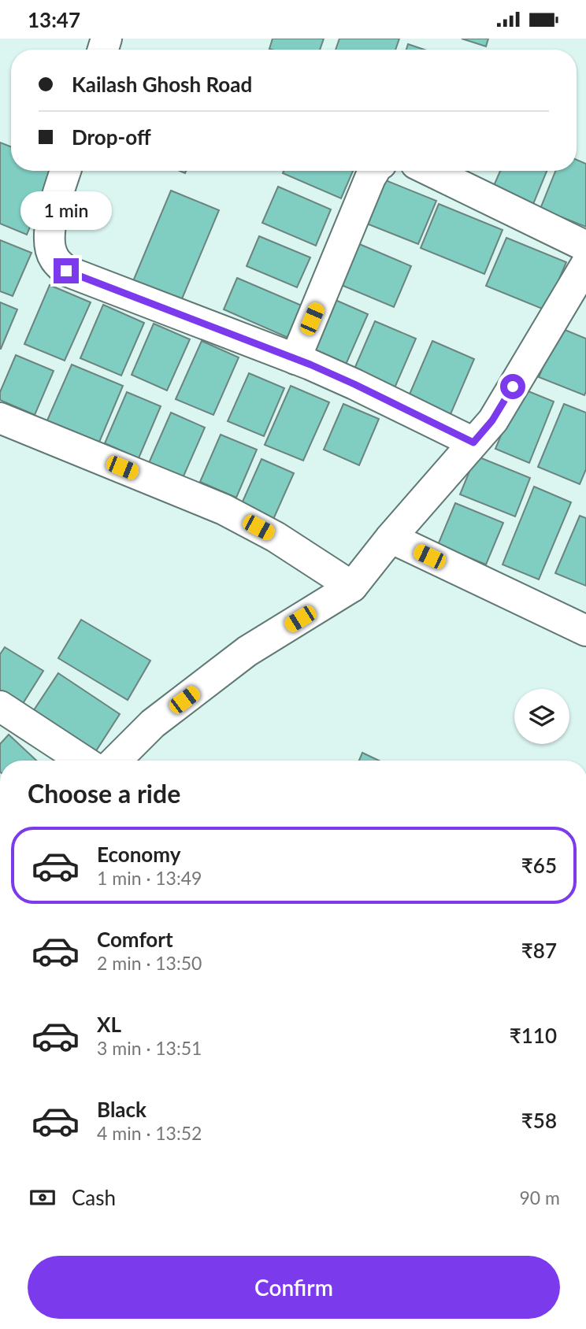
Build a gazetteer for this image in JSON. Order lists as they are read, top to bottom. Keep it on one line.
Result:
{"page":{"status":"13:47","banner":["Kailash Ghosh Road","Drop-off"],"bubble":"1 min","heading":"Choose a ride","list":[{"name":"Economy","note":"1 min · 13:49","value":"₹65"},{"name":"Comfort","note":"2 min · 13:50","value":"₹87"},{"name":"XL","note":"3 min · 13:51","value":"₹110"},{"name":"Black","note":"4 min · 13:52","value":"₹58"}],"pay":["Cash","90 m"],"buttons":"Confirm"}}
